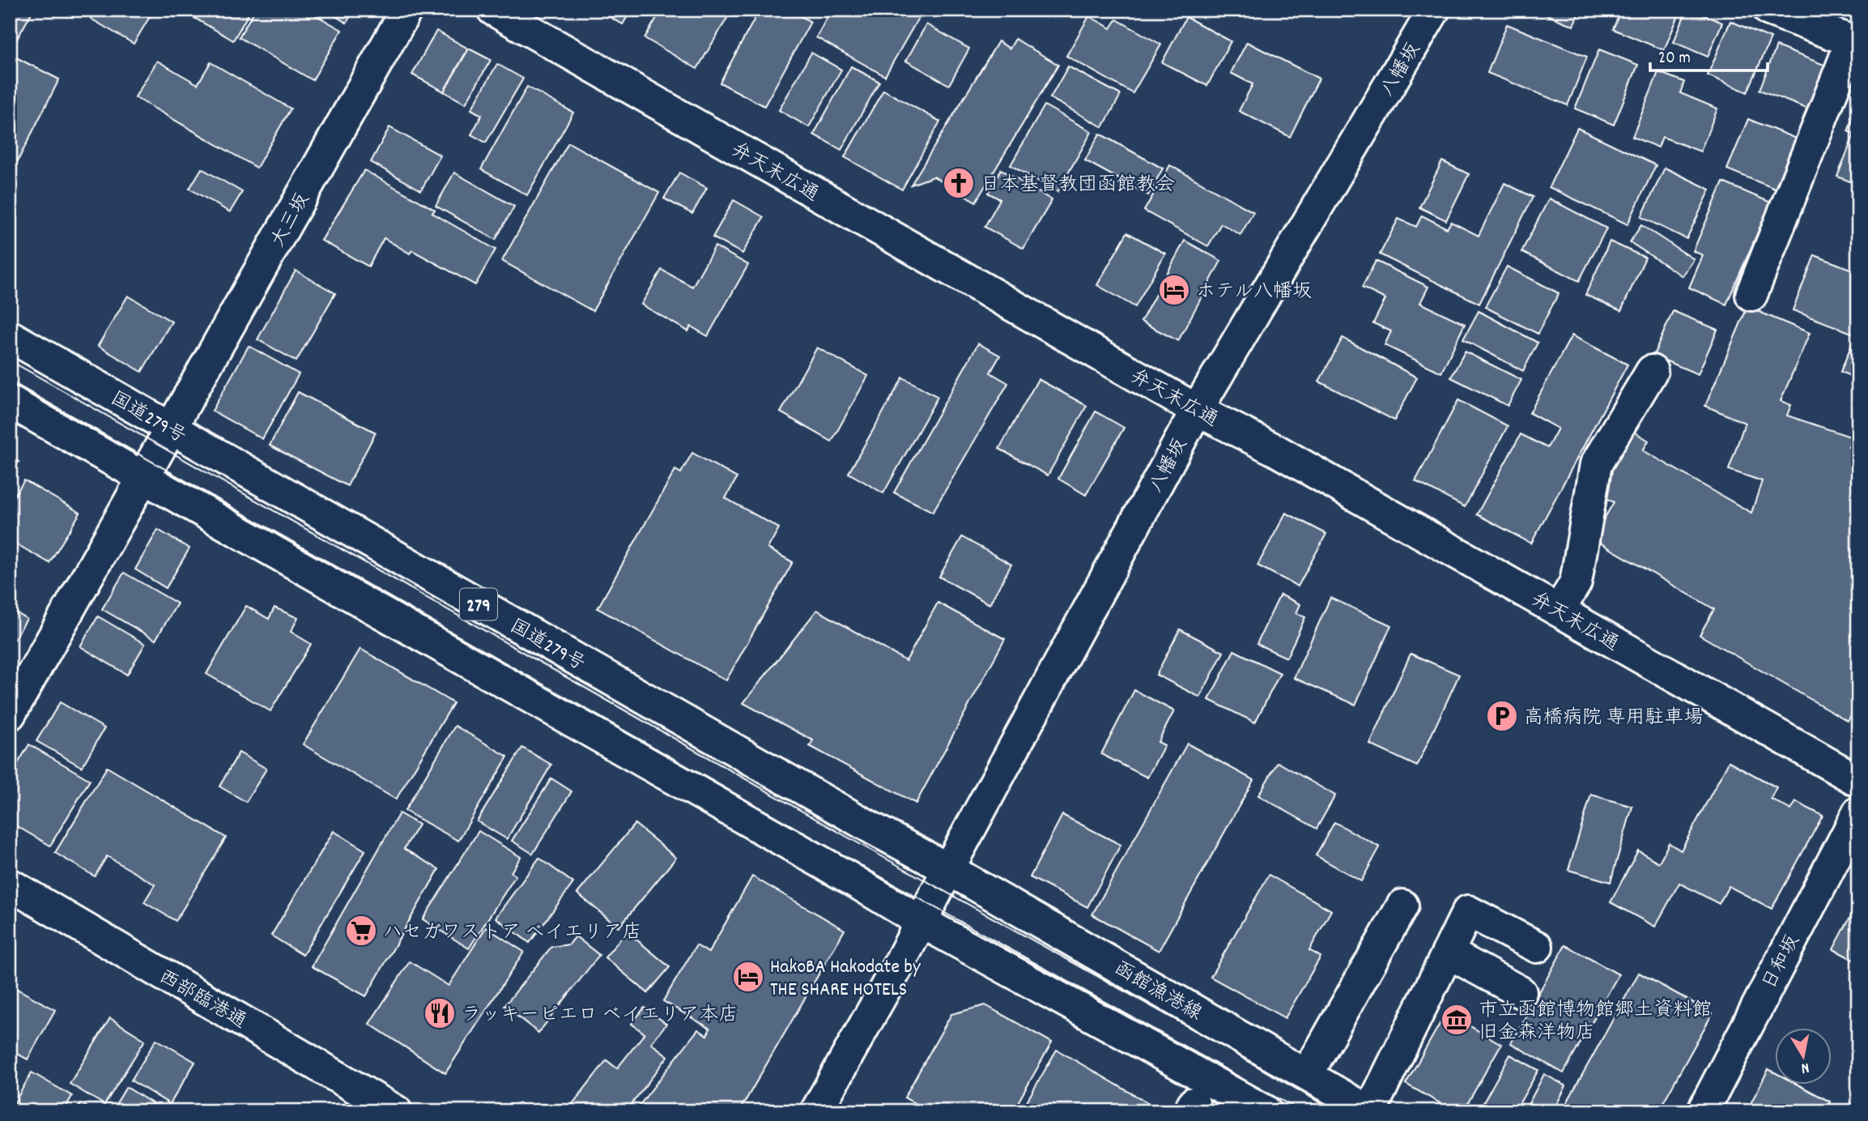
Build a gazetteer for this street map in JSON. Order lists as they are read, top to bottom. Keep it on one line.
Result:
{"streets":{"main road":["八幡坂","弁天末広通","大三坂","国道279号","279","日和坂","函館漁港線","西部臨港通"]},"crossings":[["八幡坂","弁天末広通"],["八幡坂","国道279号"],["八幡坂","函館漁港線"],["大三坂","国道279号"],["国道279号","函館漁港線"]],"places":{"church":["日本基督教団函館教会"],"hotel":["ホテル八幡坂","HakoBA Hakodate by THE SHARE HOTELS"],"parking":["高橋病院 専用駐車場"],"supermarket":["ハセガワストア べイエリア店"],"restaurant":["ラッキーピエロ ベイエリア本店"],"museum":["市立函館博物館郷土資料館 旧金森洋物店"]},"scale_bar":"20 m","north":"bottom"}
